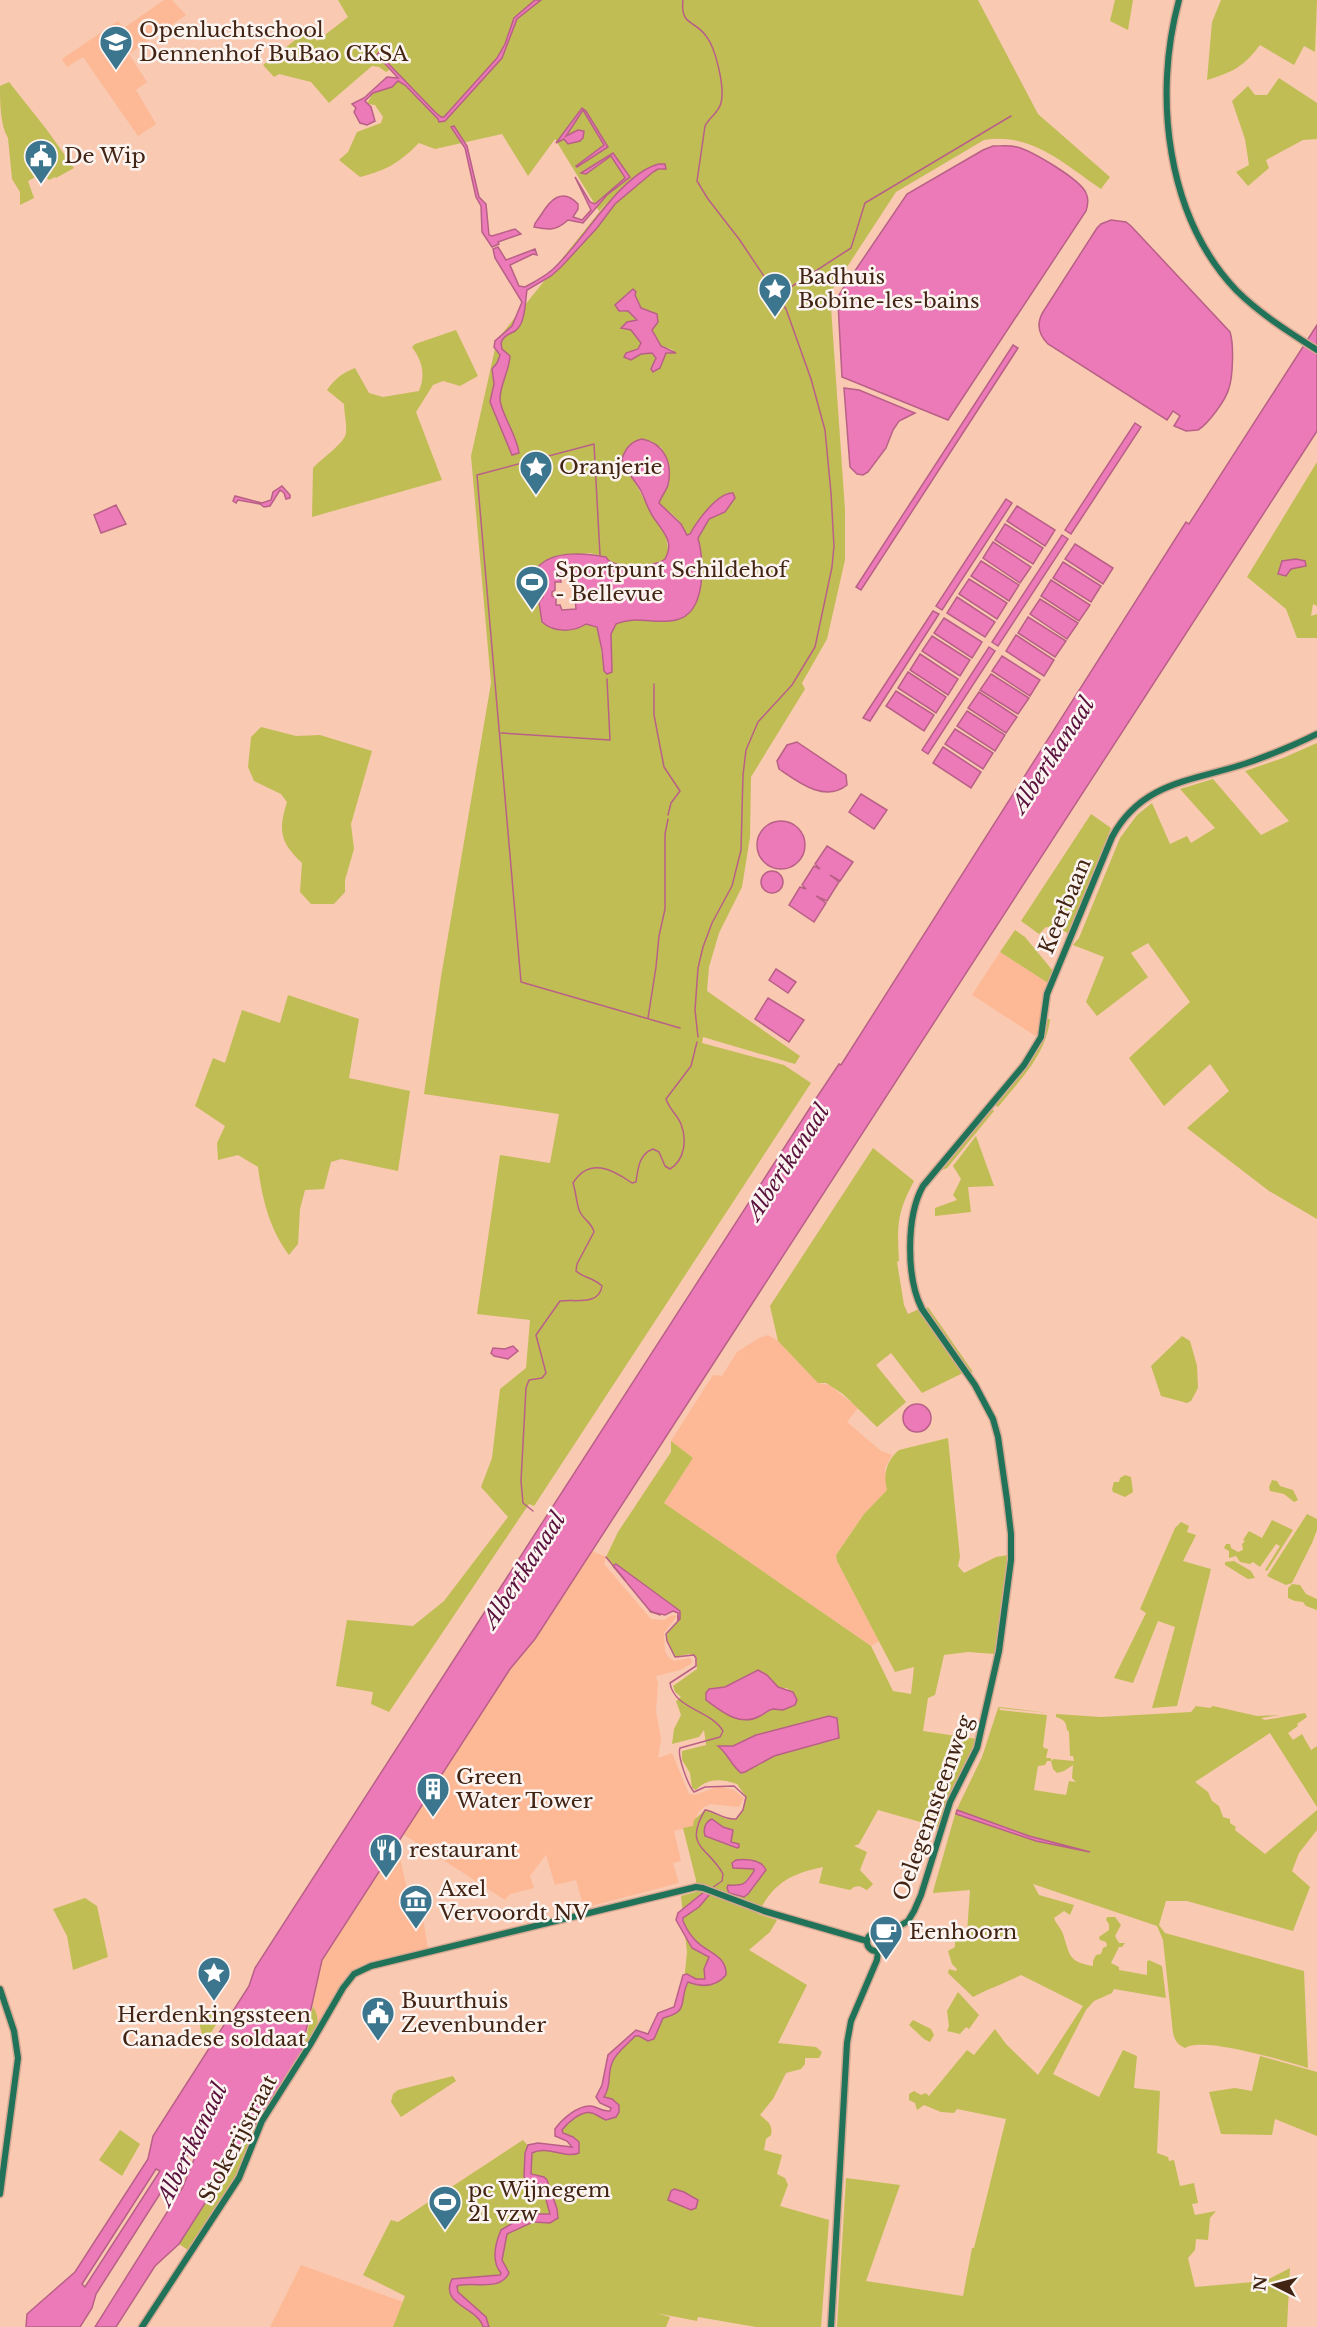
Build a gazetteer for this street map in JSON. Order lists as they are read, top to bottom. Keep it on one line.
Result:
{"streets":{"street":["Keerbaan","Oelegemsteenweg","Stokerijstraat"]},"crossings":[["Keerbaan","Oelegemsteenweg"],["Oelegemsteenweg","Stokerijstraat"]],"water":["Albertkanaal"],"places":{"school or university":["Openluchtschool Dennenhof BuBao CKSA"],"public building":["De Wip","Buurthuis Zevenbunder"],"place":["Badhuis Bobine-les-bains","Oranjerie","Herdenkingssteen Canadese soldaat"],"sports":["Sportpunt Schildehof - Bellevue","pc Wijnegem 21 vzw"],"building":["Green Water Tower"],"restaurant":["restaurant"],"museum":["Axel Vervoordt NV"],"cafe":["Eenhoorn"]},"north":"left"}
